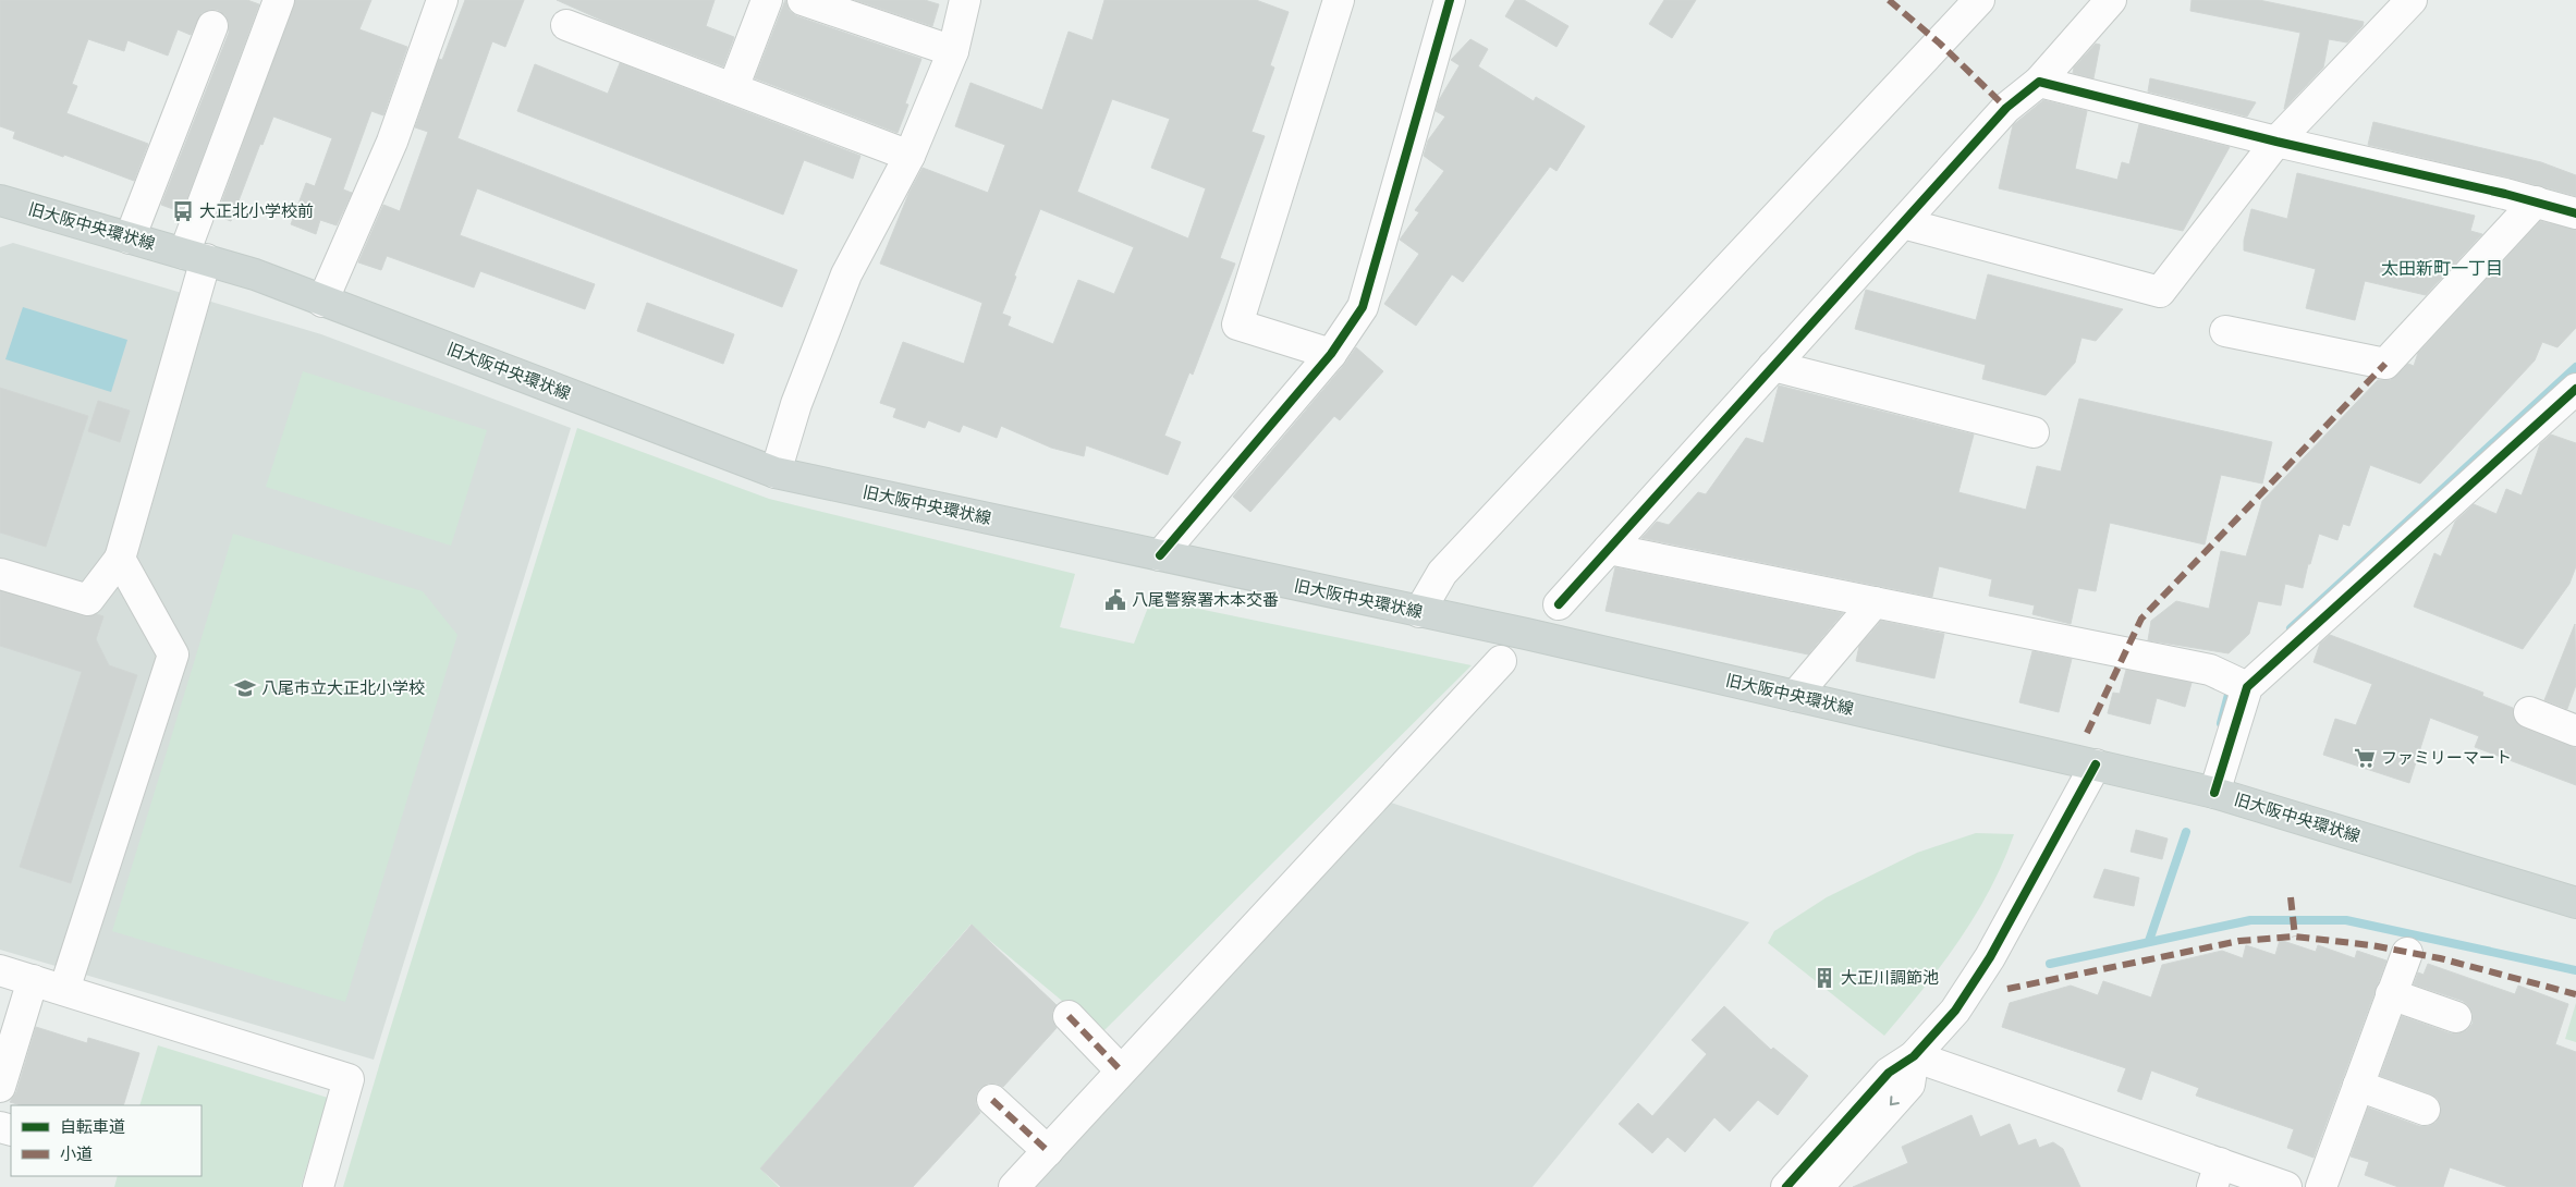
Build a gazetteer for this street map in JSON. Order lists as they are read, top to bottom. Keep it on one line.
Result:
{"streets":{"main road":["旧大阪中央環状線"]},"districts":["太田新町一丁目"],"places":{"bus stop":["大正北小学校前"],"public building":["八尾警察署木本交番"],"school or university":["八尾市立大正北小学校"],"supermarket":["ファミリーマート"],"building":["大正川調節池"]},"legend":["自転車道","小道"]}
